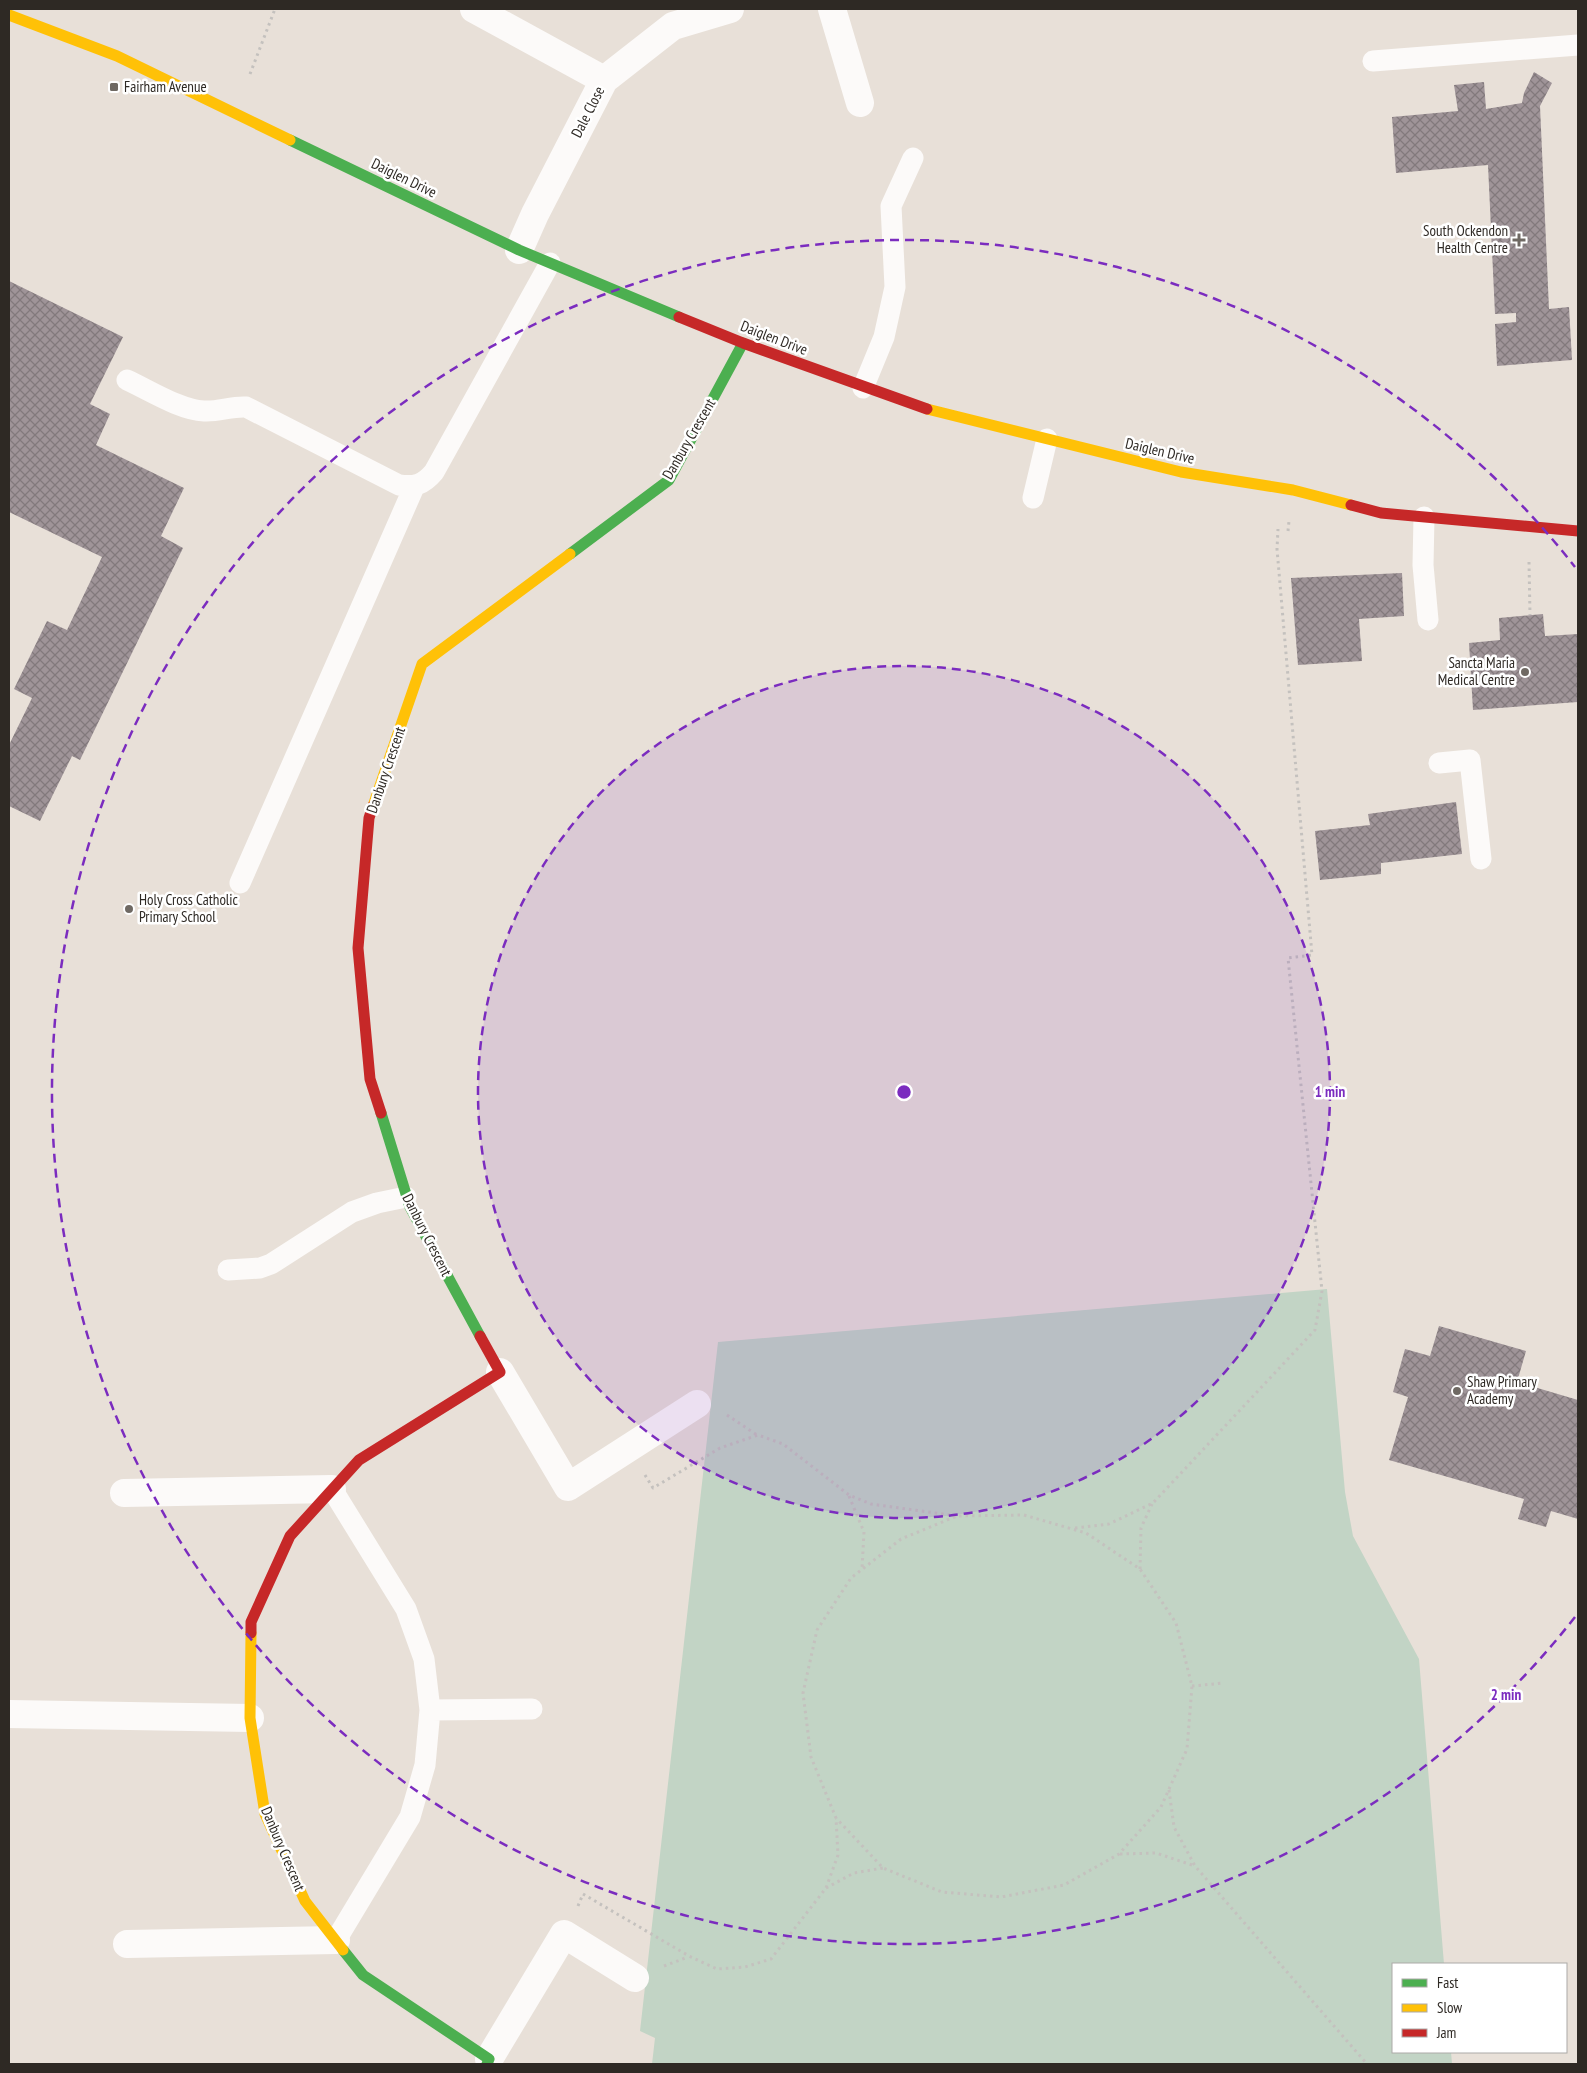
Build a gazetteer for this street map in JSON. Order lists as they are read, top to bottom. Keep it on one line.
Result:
{"streets":{"street":["Dale Close","Daiglen Drive","Danbury Crescent"]},"crossings":[["Dale Close","Daiglen Drive"],["Daiglen Drive","Danbury Crescent"]],"places":{"transit":["Fairham Avenue"],"health":["South Ockendon Health Centre"],"other":["Sancta Maria Medical Centre","Holy Cross Catholic Primary School","Shaw Primary Academy"]},"legend":["Fast","Slow","Jam"],"rings":["1 min","2 min"]}
